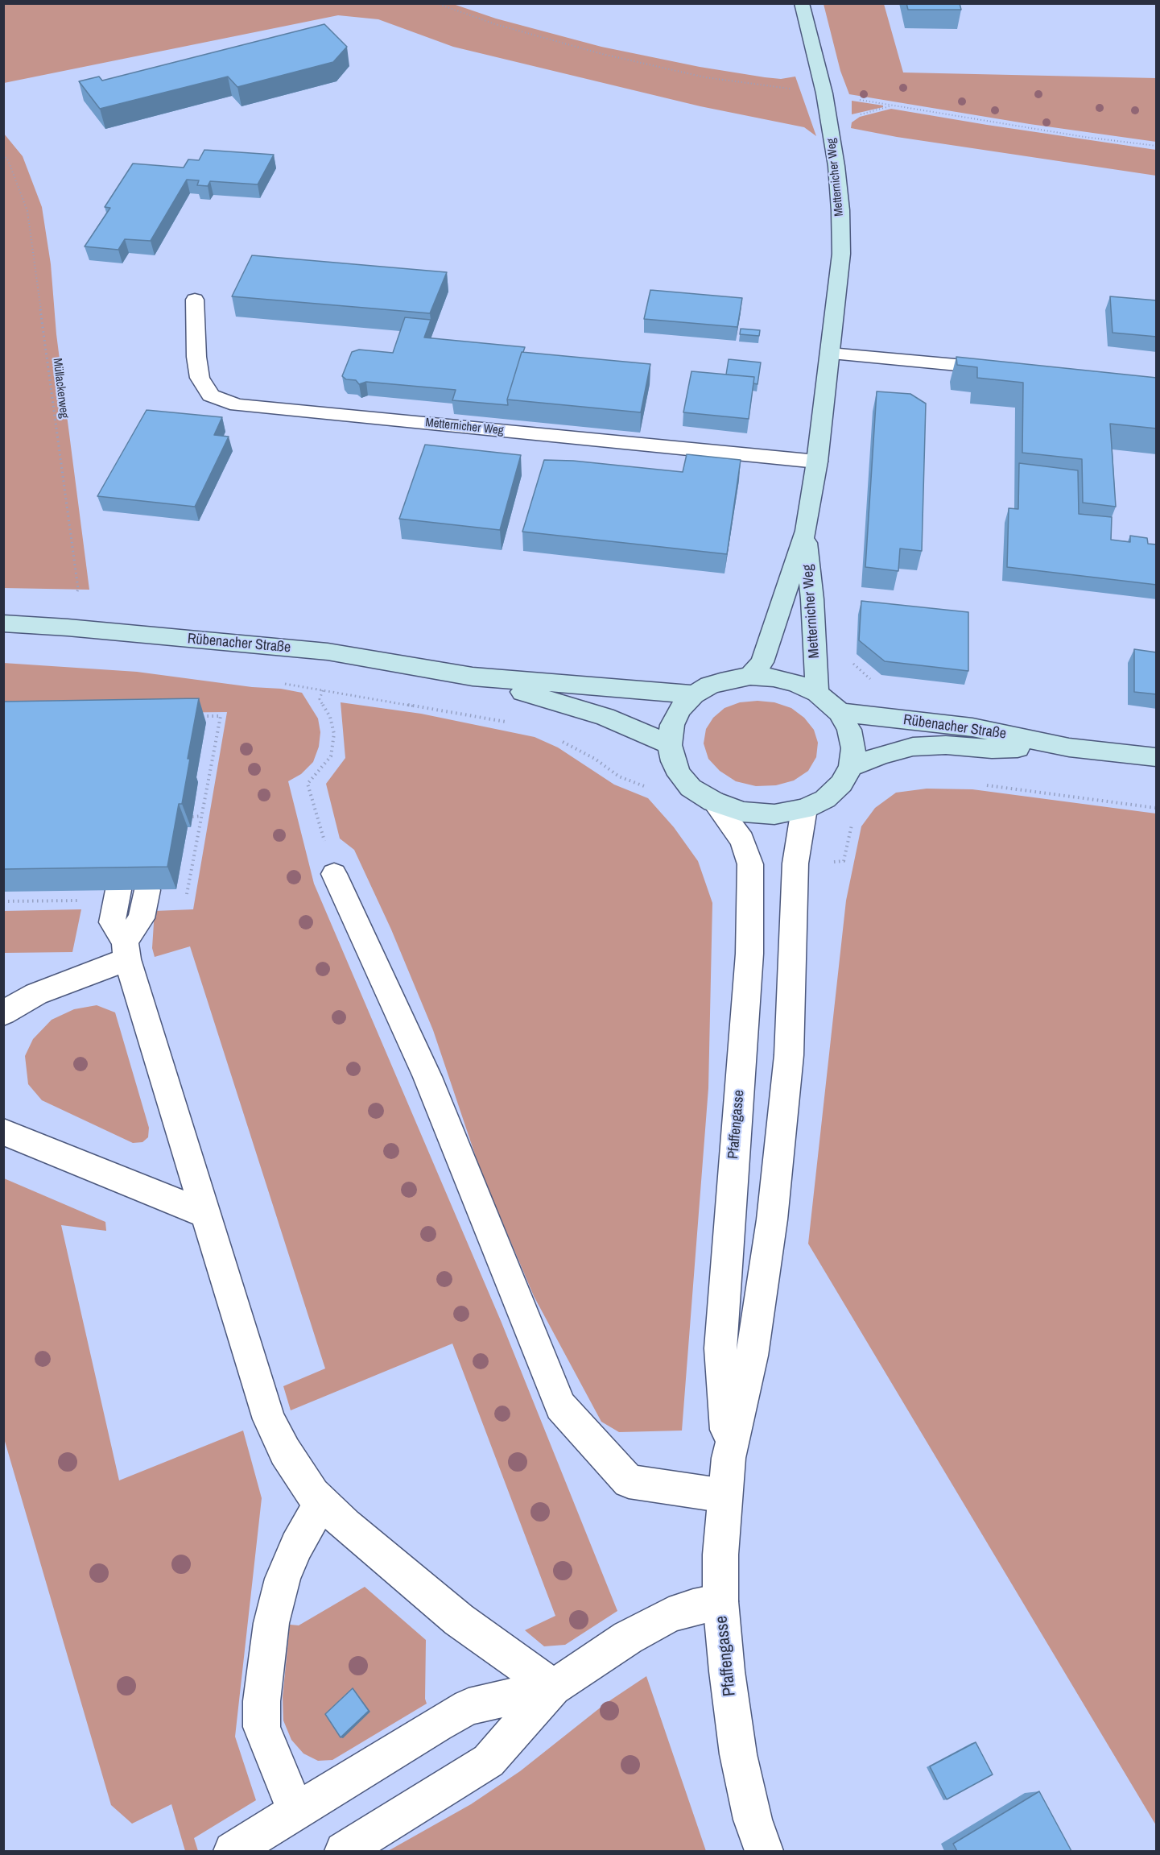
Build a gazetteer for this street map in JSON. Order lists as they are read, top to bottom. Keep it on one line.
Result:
{"streets":{"main road":["Metternicher Weg","Rübenacher Straße"],"street":["Pfaffengasse"],"path":["Müllackerweg"]},"crossings":[["Metternicher Weg","Rübenacher Straße"],["Metternicher Weg","Pfaffengasse"],["Müllackerweg","Rübenacher Straße"],["Rübenacher Straße","Pfaffengasse"]]}
